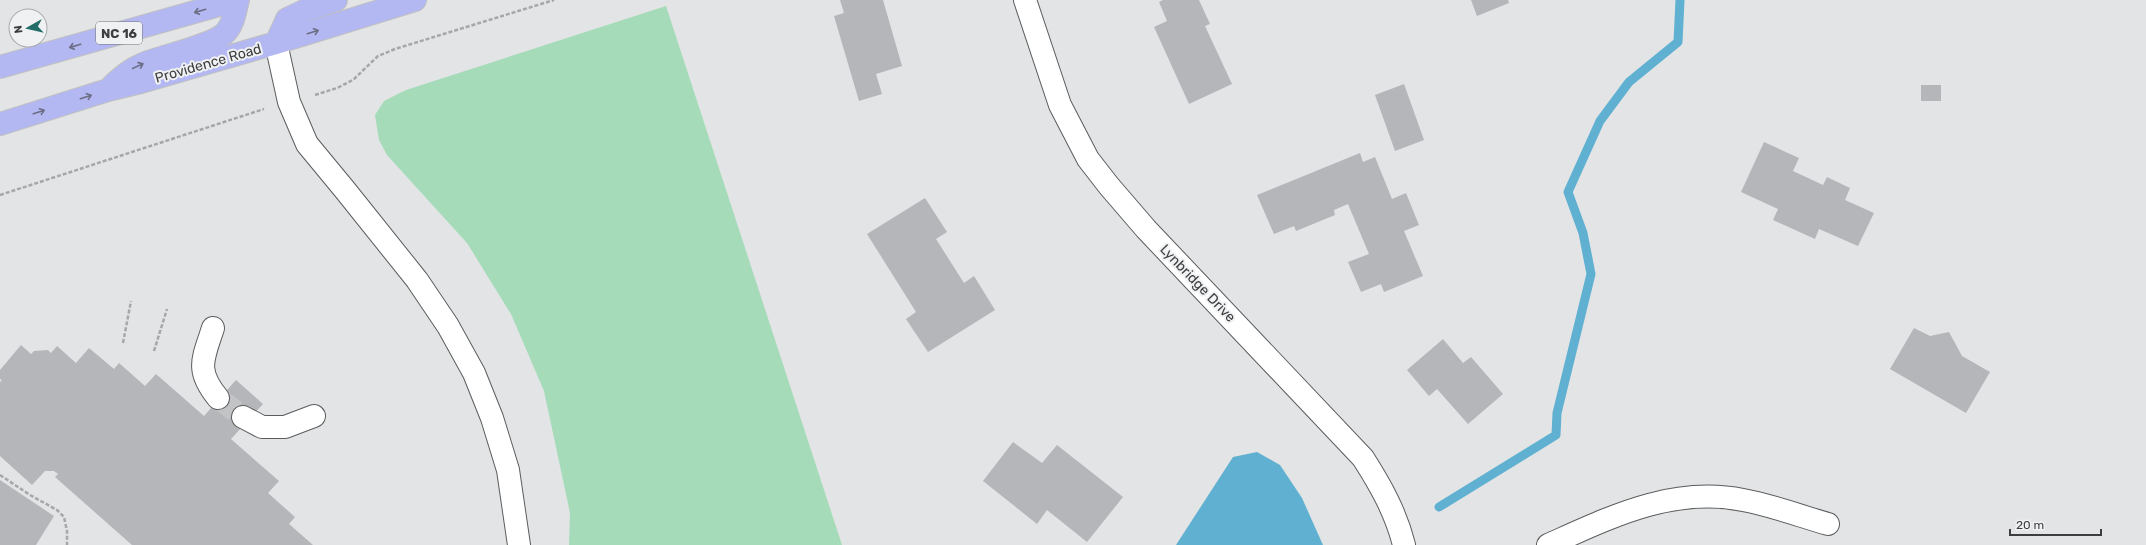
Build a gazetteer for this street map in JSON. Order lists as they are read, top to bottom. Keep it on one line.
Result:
{"streets":{"main road":["NC 16","Providence Road"],"street":["Lynbridge Drive"]},"scale_bar":"20 m","north":"left"}
